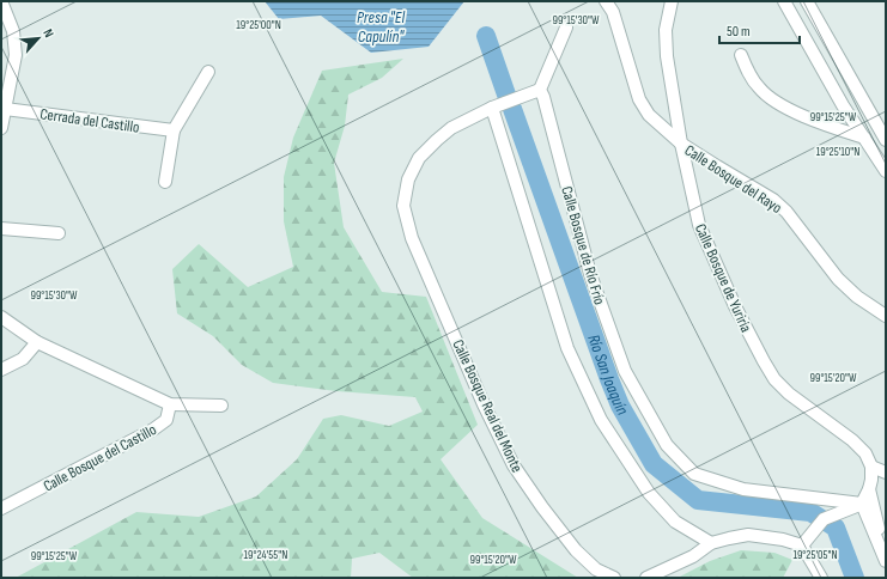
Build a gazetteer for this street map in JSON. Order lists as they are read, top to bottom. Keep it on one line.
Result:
{"streets":{"street":["Cerrada del Castillo","Calle Bosque del Rayo","Calle Bosque de Río Frío","Calle Bosque de Yuriria","Calle Bosque Real del Monte","Calle Bosque del Castillo"]},"crossings":[["Calle Bosque del Rayo","Calle Bosque de Yuriria"]],"water":["Presa \"El Capulín\"","Río San Joaquín"],"scale_bar":"50 m","north":"top right","coordinates":["99°15'30\"W","19°25'00\"N","99°15'25\"W","19°25'10\"N","99°15'20\"W","19°24'55\"N","19°25'05\"N"]}
